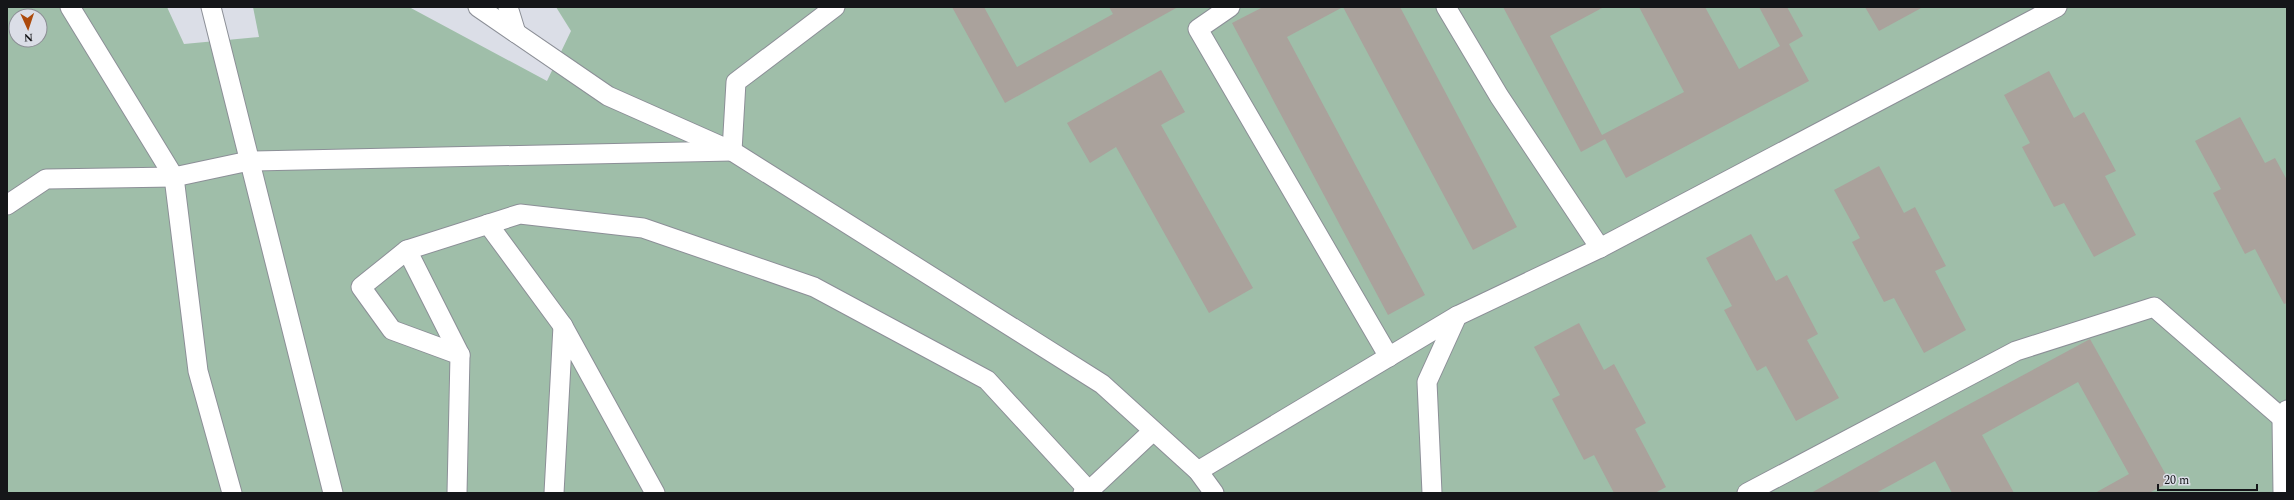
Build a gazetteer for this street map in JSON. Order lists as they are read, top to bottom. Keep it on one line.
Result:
{"scale_bar":"20 m","north":"bottom"}
